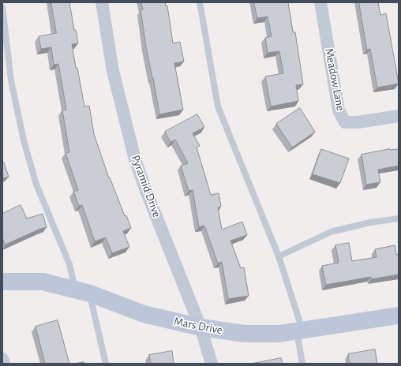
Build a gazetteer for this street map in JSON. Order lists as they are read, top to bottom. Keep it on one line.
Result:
{"streets":{"street":["Meadow Lane","Pyramid Drive","Mars Drive"]},"crossings":[["Pyramid Drive","Mars Drive"]]}
